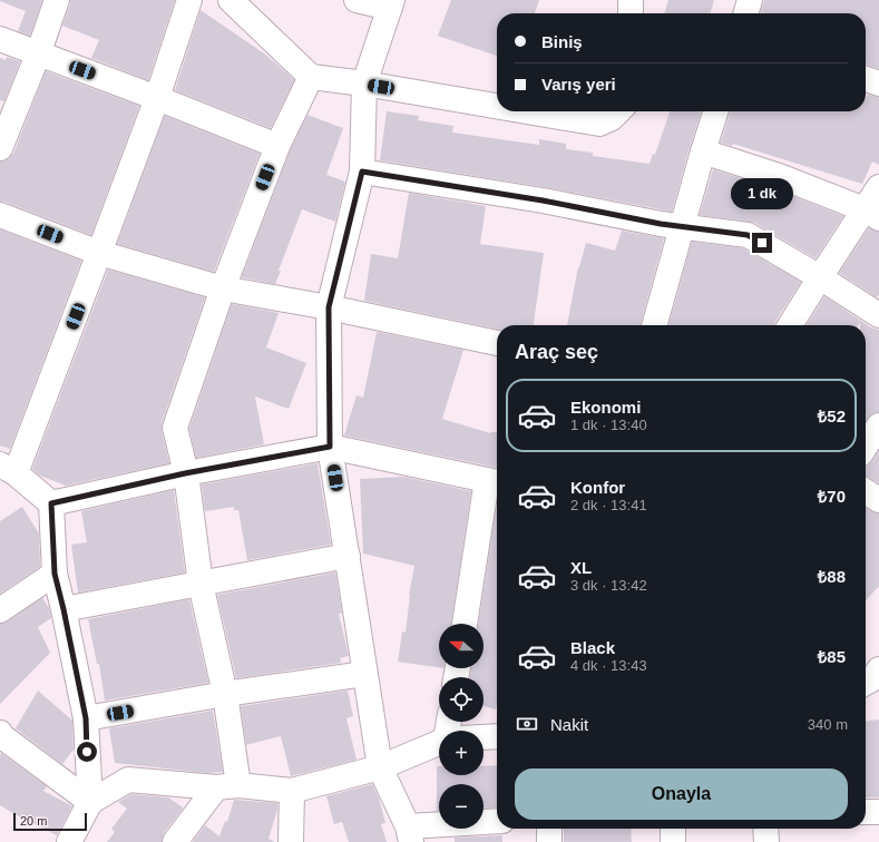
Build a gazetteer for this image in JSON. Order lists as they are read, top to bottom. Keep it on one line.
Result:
{"scale_bar":"20 m","north":"left","page":{"banner":["Biniş","Varış yeri"],"bubble":"1 dk","heading":"Araç seç","list":[{"name":"Ekonomi","note":"1 dk · 13:40","value":"₺52"},{"name":"Konfor","note":"2 dk · 13:41","value":"₺70"},{"name":"XL","note":"3 dk · 13:42","value":"₺88"},{"name":"Black","note":"4 dk · 13:43","value":"₺85"}],"map_buttons":["+","−"],"pay":["Nakit","340 m"],"buttons":"Onayla","scale":"20 m"}}
